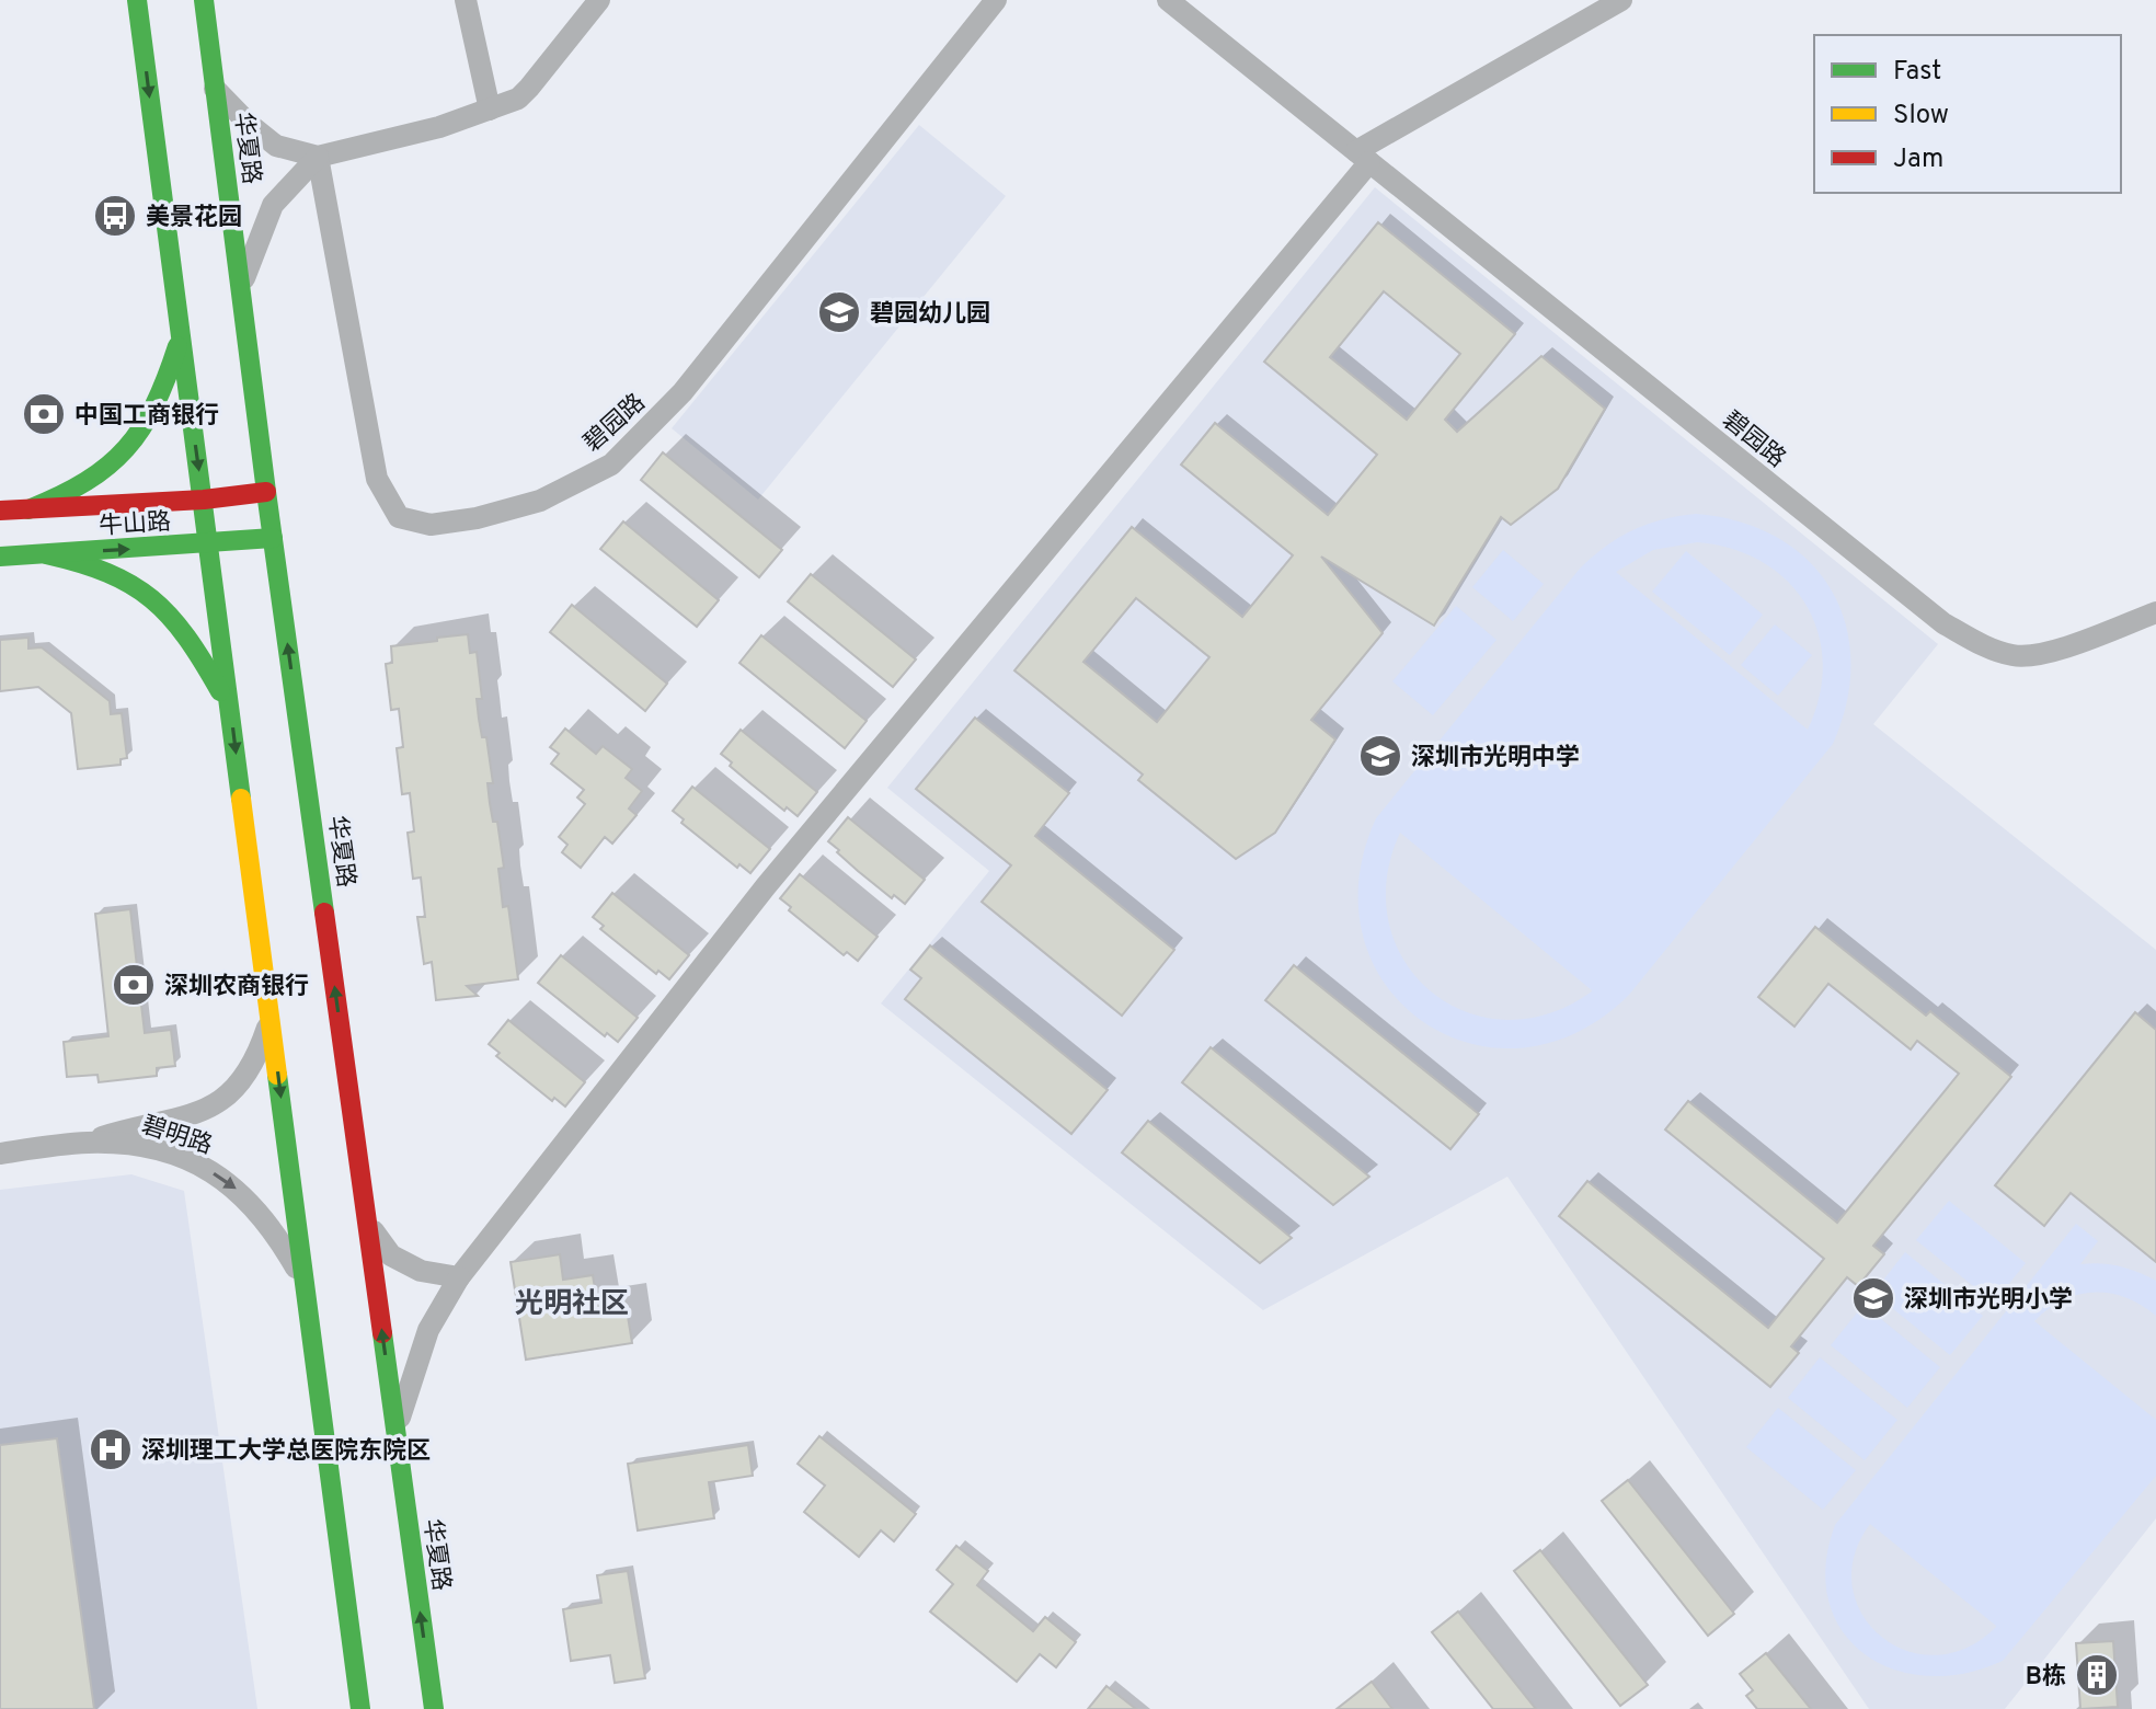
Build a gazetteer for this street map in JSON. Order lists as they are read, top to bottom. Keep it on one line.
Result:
{"streets":{"main road":["华夏路","牛山路"],"street":["碧园路","碧明路"]},"crossings":[["华夏路","牛山路"]],"one_way":["碧明路"],"districts":["光明社区"],"places":{"bus stop":["美景花园"],"school or university":["碧园幼儿园","深圳市光明中学","深圳市光明小学"],"bank":["中国工商银行","深圳农商银行"],"hospital":["深圳理工大学总医院东院区"],"building":["B栋"]},"legend":["Fast","Slow","Jam"]}
